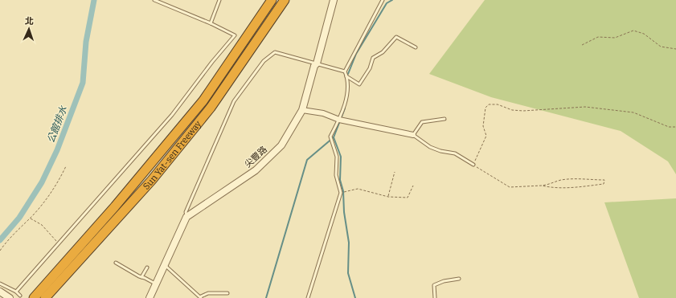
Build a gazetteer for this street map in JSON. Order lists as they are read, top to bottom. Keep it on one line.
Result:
{"streets":{"highway":["Sun Yat-sen Freeway"],"street":["尖豐路"]},"water":["公館排水"],"north":"top"}
